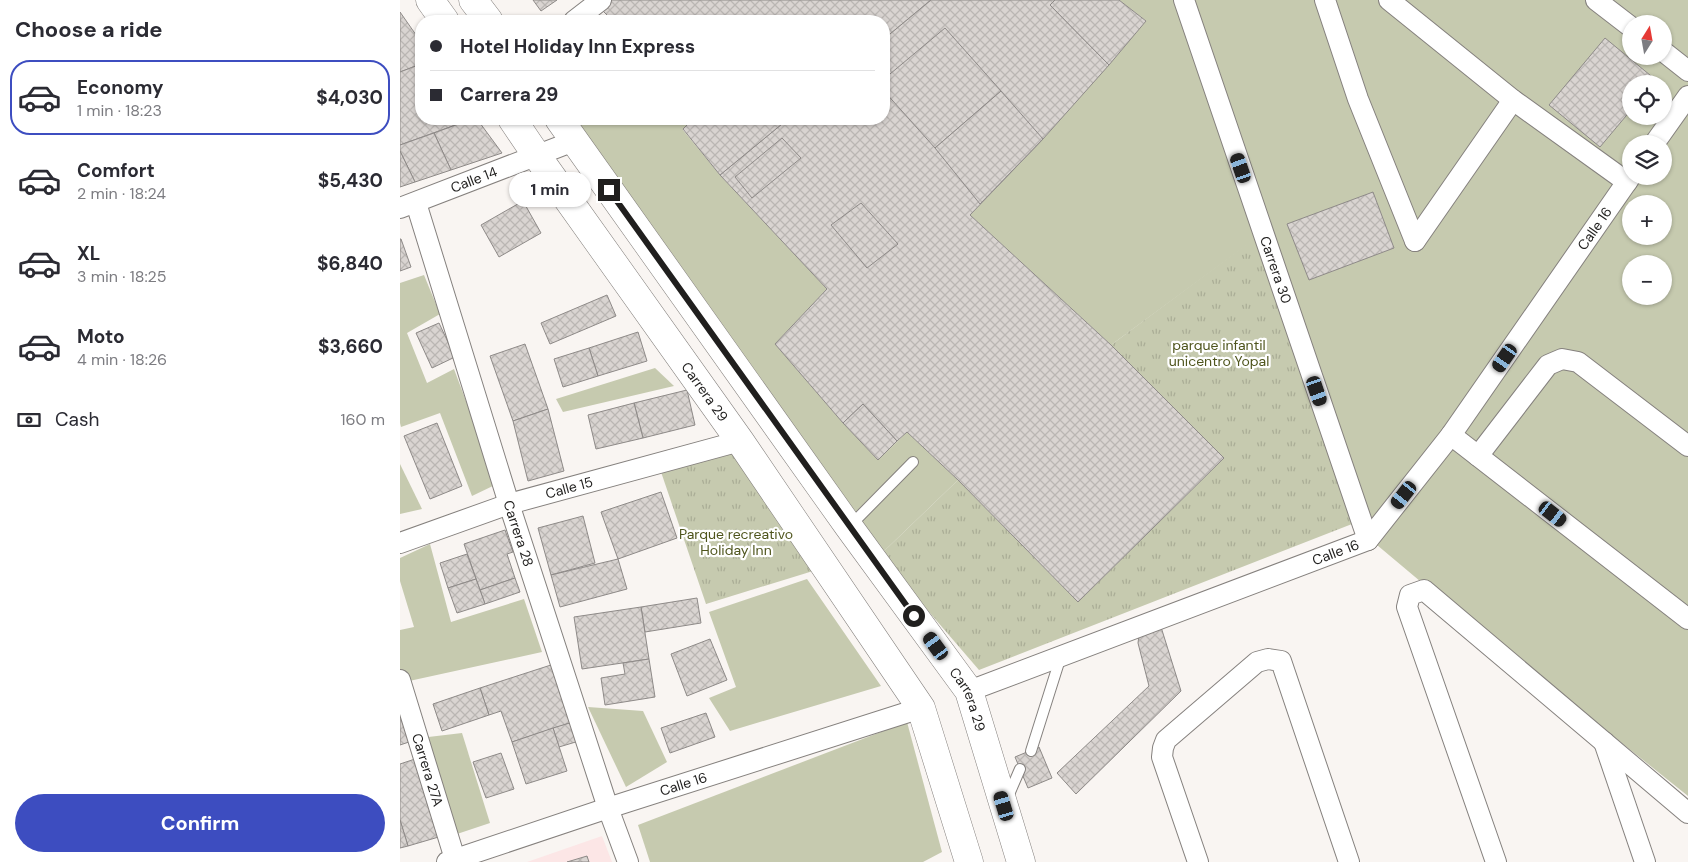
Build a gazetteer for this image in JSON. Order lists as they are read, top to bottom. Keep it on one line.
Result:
{"streets":{"main road":["Carrera 29"],"street":["Calle 14","Calle 16","Carrera 30","Calle 15","Carrera 28","Carrera 27A"]},"crossings":[["Calle 14","Carrera 29"],["Calle 14","Carrera 28"],["Calle 16","Carrera 30"],["Calle 16","Carrera 29"],["Calle 16","Carrera 28"],["Calle 16","Carrera 27A"],["Carrera 29","Calle 15"],["Calle 15","Carrera 28"]],"parks":["parque infantil unicentro Yopal","Parque recreativo Holiday Inn"],"north":"top","page":{"heading":"Choose a ride","map_buttons":["+","−"],"banner":["Hotel Holiday Inn Express","Carrera 29"],"list":[{"name":"Economy","note":"1 min · 18:23","value":"$4,030"},{"name":"Comfort","note":"2 min · 18:24","value":"$5,430"},{"name":"XL","note":"3 min · 18:25","value":"$6,840"},{"name":"Moto","note":"4 min · 18:26","value":"$3,660"}],"bubble":"1 min","pay":["Cash","160 m"],"buttons":"Confirm"}}
